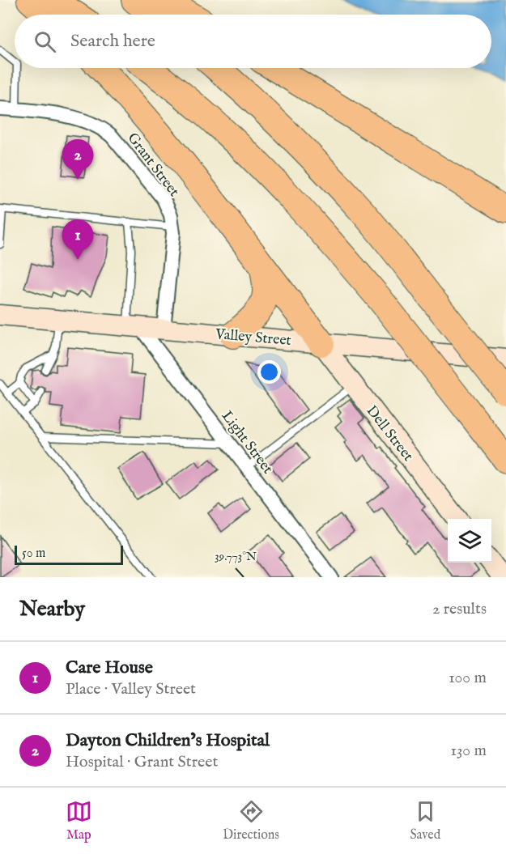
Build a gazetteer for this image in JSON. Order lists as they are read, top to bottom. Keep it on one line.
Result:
{"streets":{"main road":["Valley Street","Dell Street"],"street":["Grant Street","Light Street"]},"crossings":[["Grant Street","Valley Street"],["Valley Street","Dell Street"],["Valley Street","Light Street"]],"scale_bar":"50 m","page":{"search":"Search here","pins":["2","1"],"scale":"50 m","heading":["Nearby","2 results"],"list":[{"mark":"1","name":"Care House","note":"Place · Valley Street","value":"100 m"},{"mark":"2","name":"Dayton Children’s Hospital","note":"Hospital · Grant Street","value":"130 m"}],"nav":["Map","Directions","Saved"]},"coordinates":["39.773°N"]}
